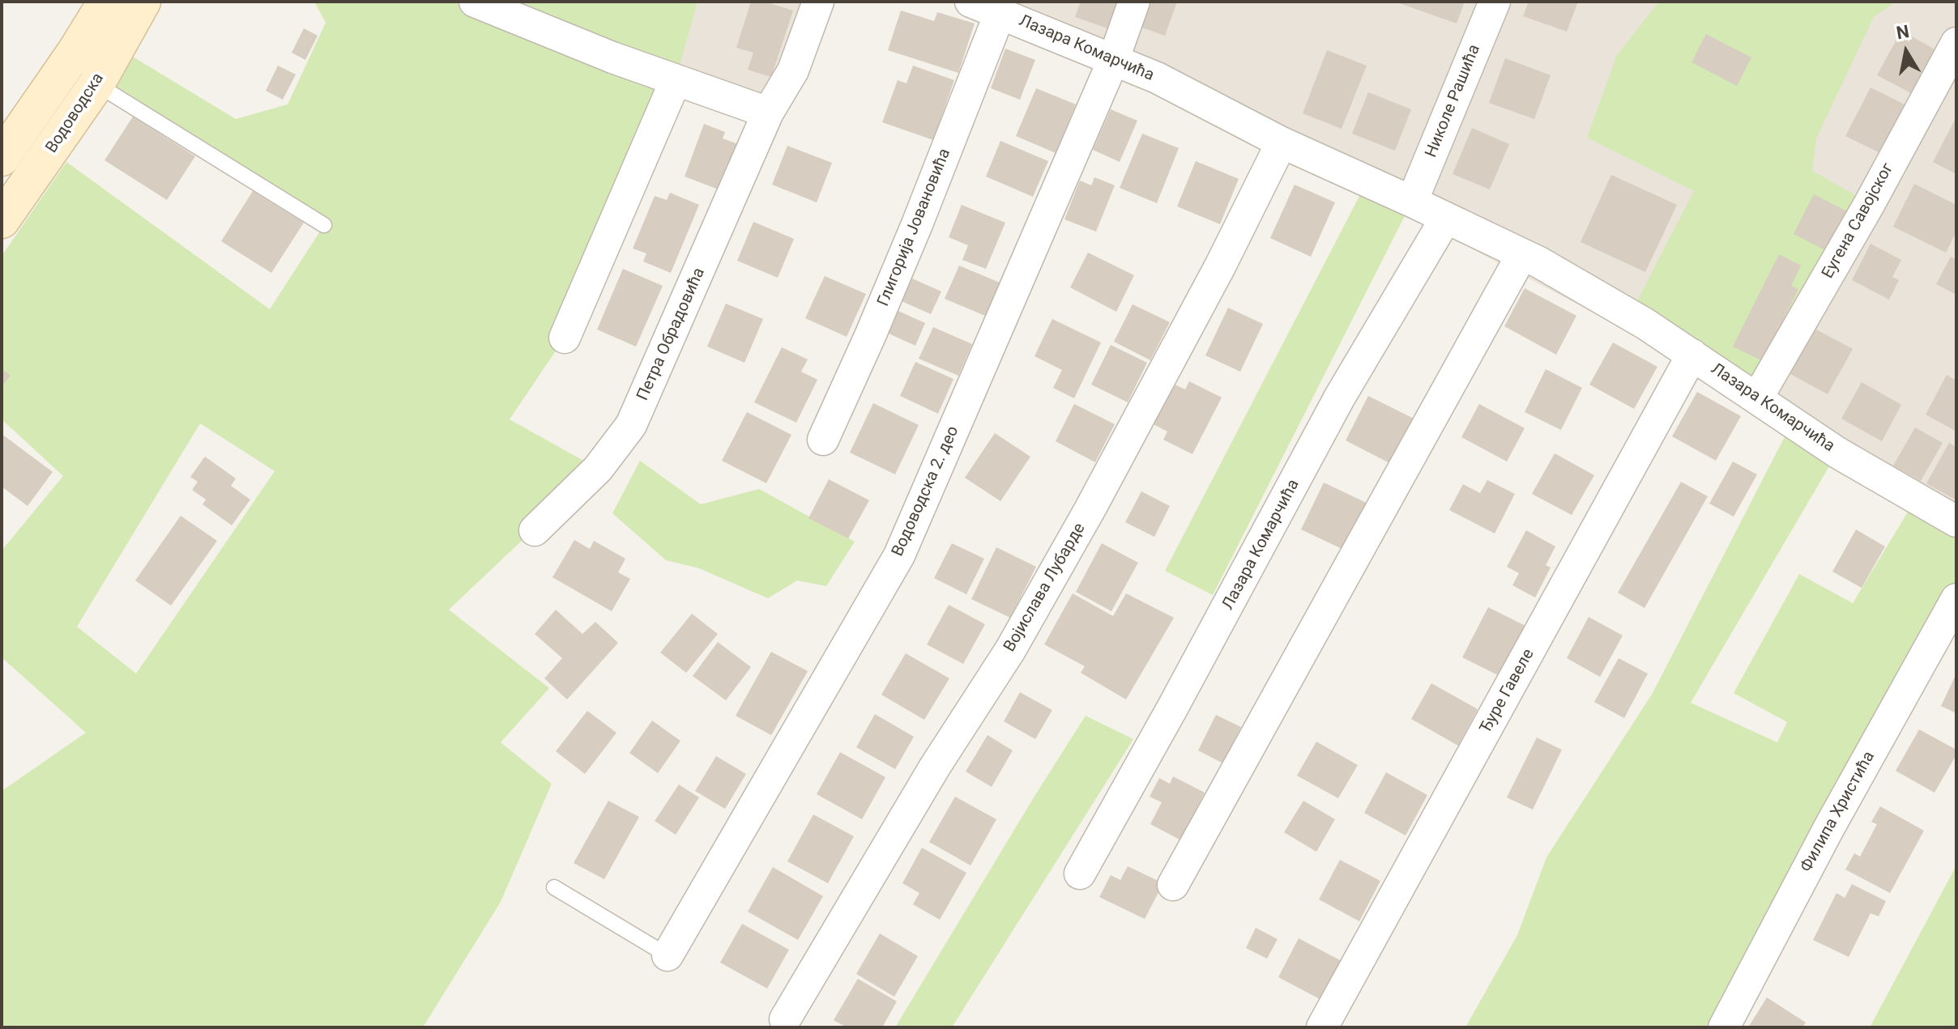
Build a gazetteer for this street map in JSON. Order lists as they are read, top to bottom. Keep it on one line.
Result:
{"streets":{"main road":["Водоводска"],"street":["Лазара Комарчића","Николе Рашића","Еугена Савојског","Глигорија Јовановића","Петра Обрадовића","Водоводска 2. део","Војислава Лубарде","Ђуре Гавеле","Филипа Христића"]},"crossings":[["Лазара Комарчића","Николе Рашића"],["Лазара Комарчића","Еугена Савојског"],["Лазара Комарчића","Глигорија Јовановића"],["Лазара Комарчића","Водоводска 2. део"],["Лазара Комарчића","Војислава Лубарде"],["Лазара Комарчића","Ђуре Гавеле"]],"north":"top"}
